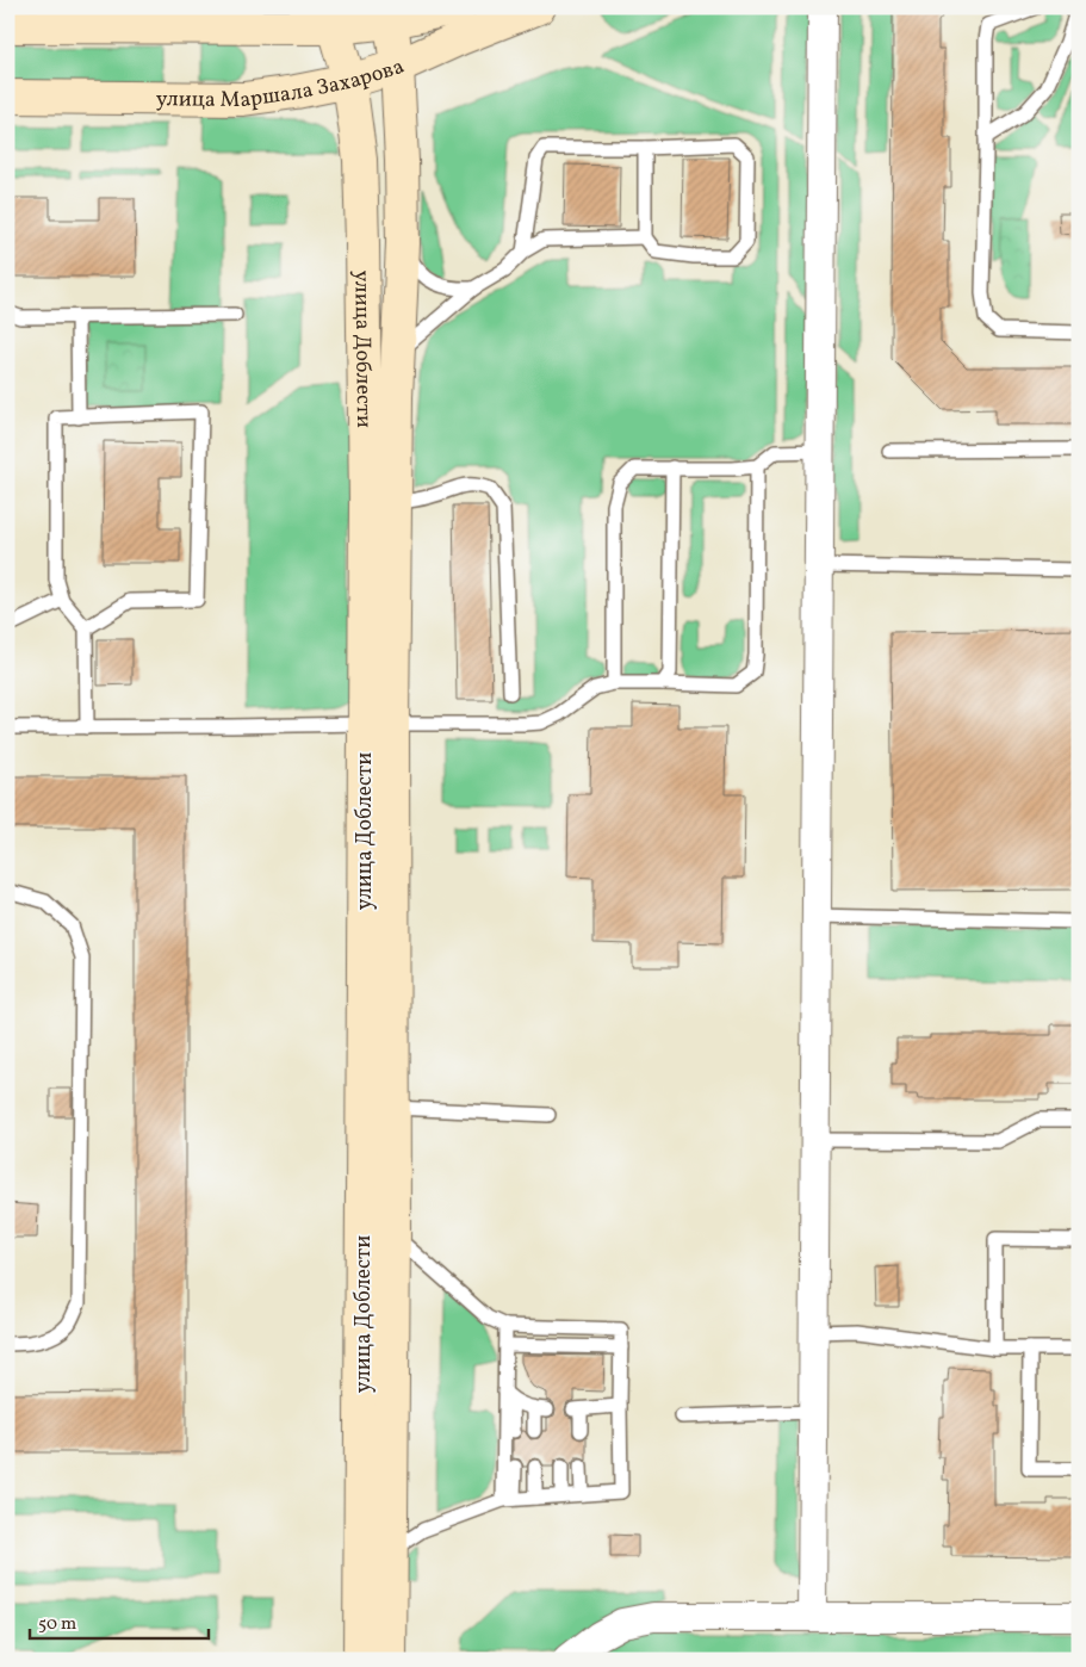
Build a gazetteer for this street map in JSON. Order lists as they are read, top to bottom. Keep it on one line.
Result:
{"streets":{"main road":["улица Маршала Захарова","улица Доблести"]},"crossings":[["улица Маршала Захарова","улица Доблести"]],"scale_bar":"50 m"}
